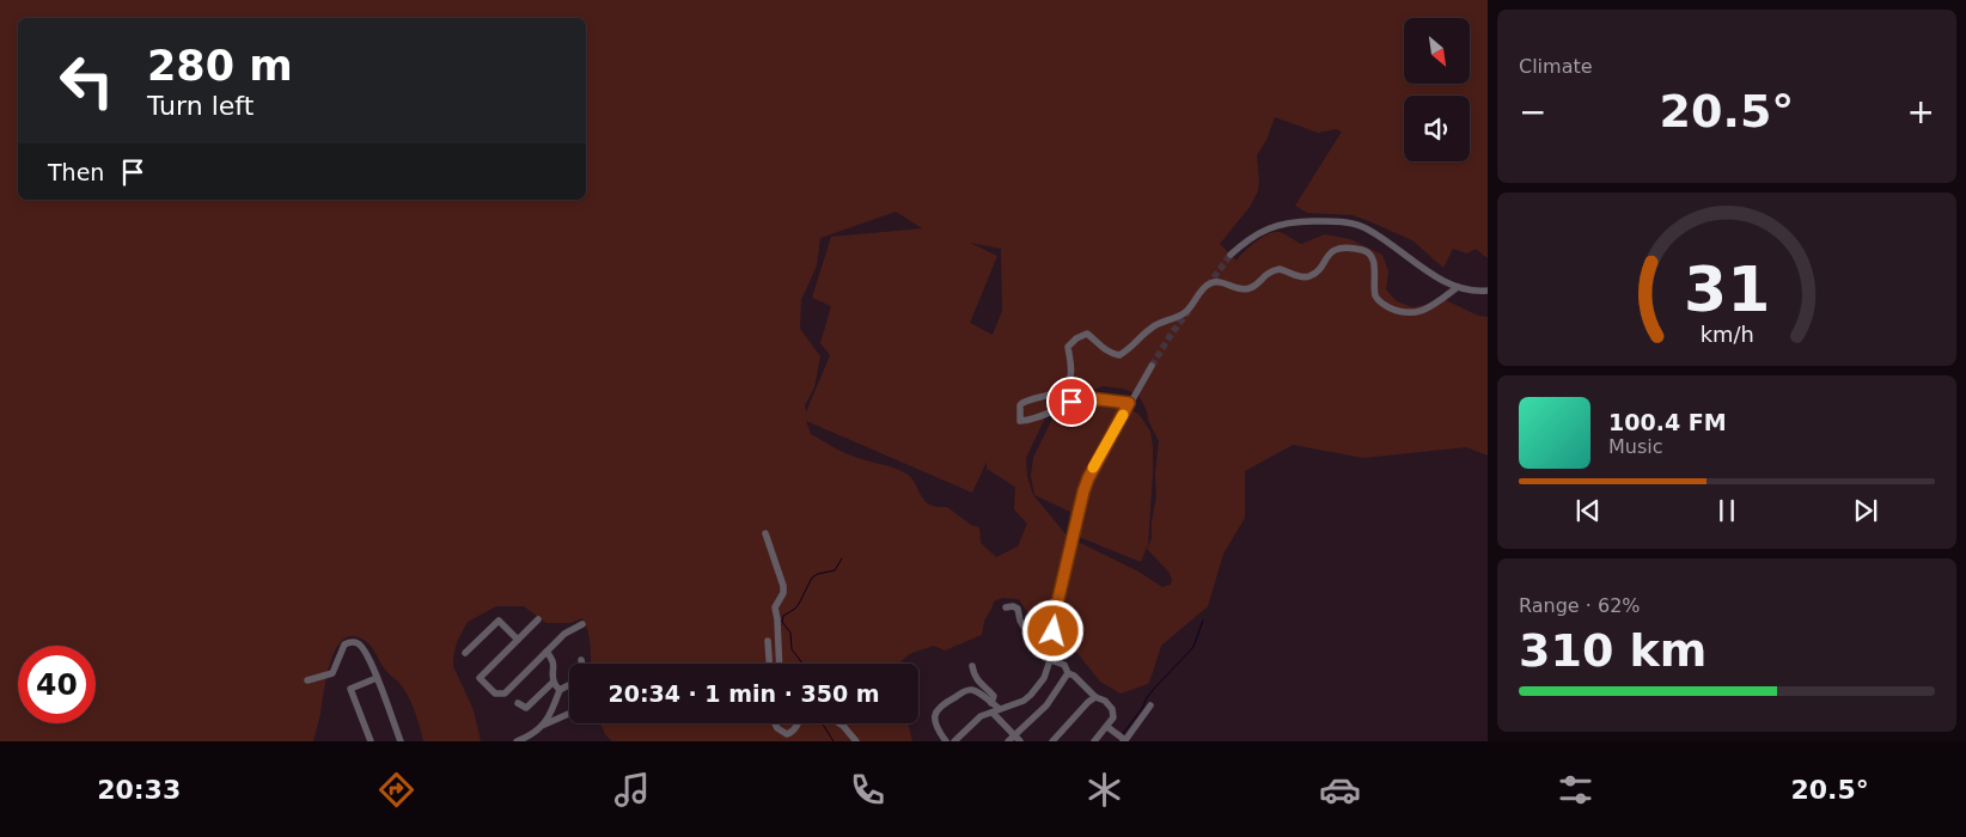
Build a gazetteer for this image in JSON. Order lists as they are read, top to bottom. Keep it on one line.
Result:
{"north":"bottom right","page":{"tile":["Climate",["Range · 62%","310 km"]],"turn":["280 m","Turn left"],"heat":["−","20.5°","+"],"then":"Then","song":["100.4 FM","Music"],"limit":"40","trip":"20:34 · 1 min · 350 m","tabs":["20:33","20.5°"],"gauge":["31","km/h"]}}
